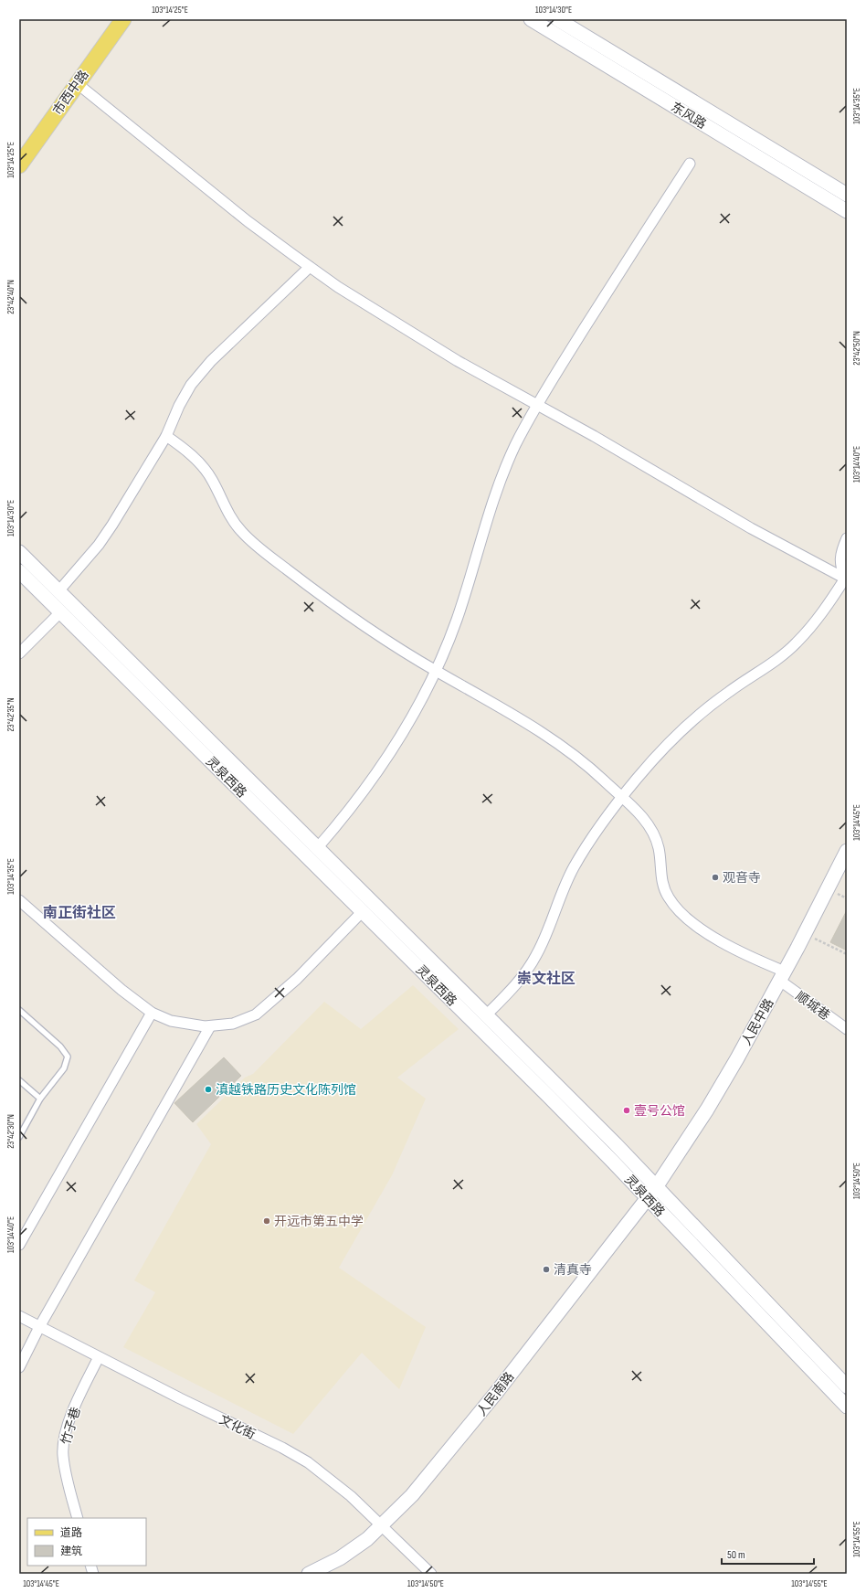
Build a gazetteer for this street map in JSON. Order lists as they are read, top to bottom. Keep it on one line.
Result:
{"streets":{"main road":["市西中路","东风路","灵泉西路","人民中路","人民南路"],"street":["顺城巷","竹子巷","文化街"]},"crossings":[["灵泉西路","人民中路"],["灵泉西路","人民南路"],["顺城巷","人民中路"],["人民中路","人民南路"],["人民南路","文化街"],["竹子巷","文化街"]],"districts":["南正街社区","崇文社区"],"places":["观音寺","滇越铁路历史文化陈列馆","壹号公馆","开远市第五中学","清真寺"],"legend":["道路","建筑"],"scale_bar":"50 m","coordinates":["103°14'25\"E","103°14'30\"E","103°14'35\"E","23°42'40\"N","23°42'50\"N","103°14'40\"E","23°42'35\"N","103°14'45\"E","23°42'30\"N","103°14'50\"E","103°14'55\"E"]}
